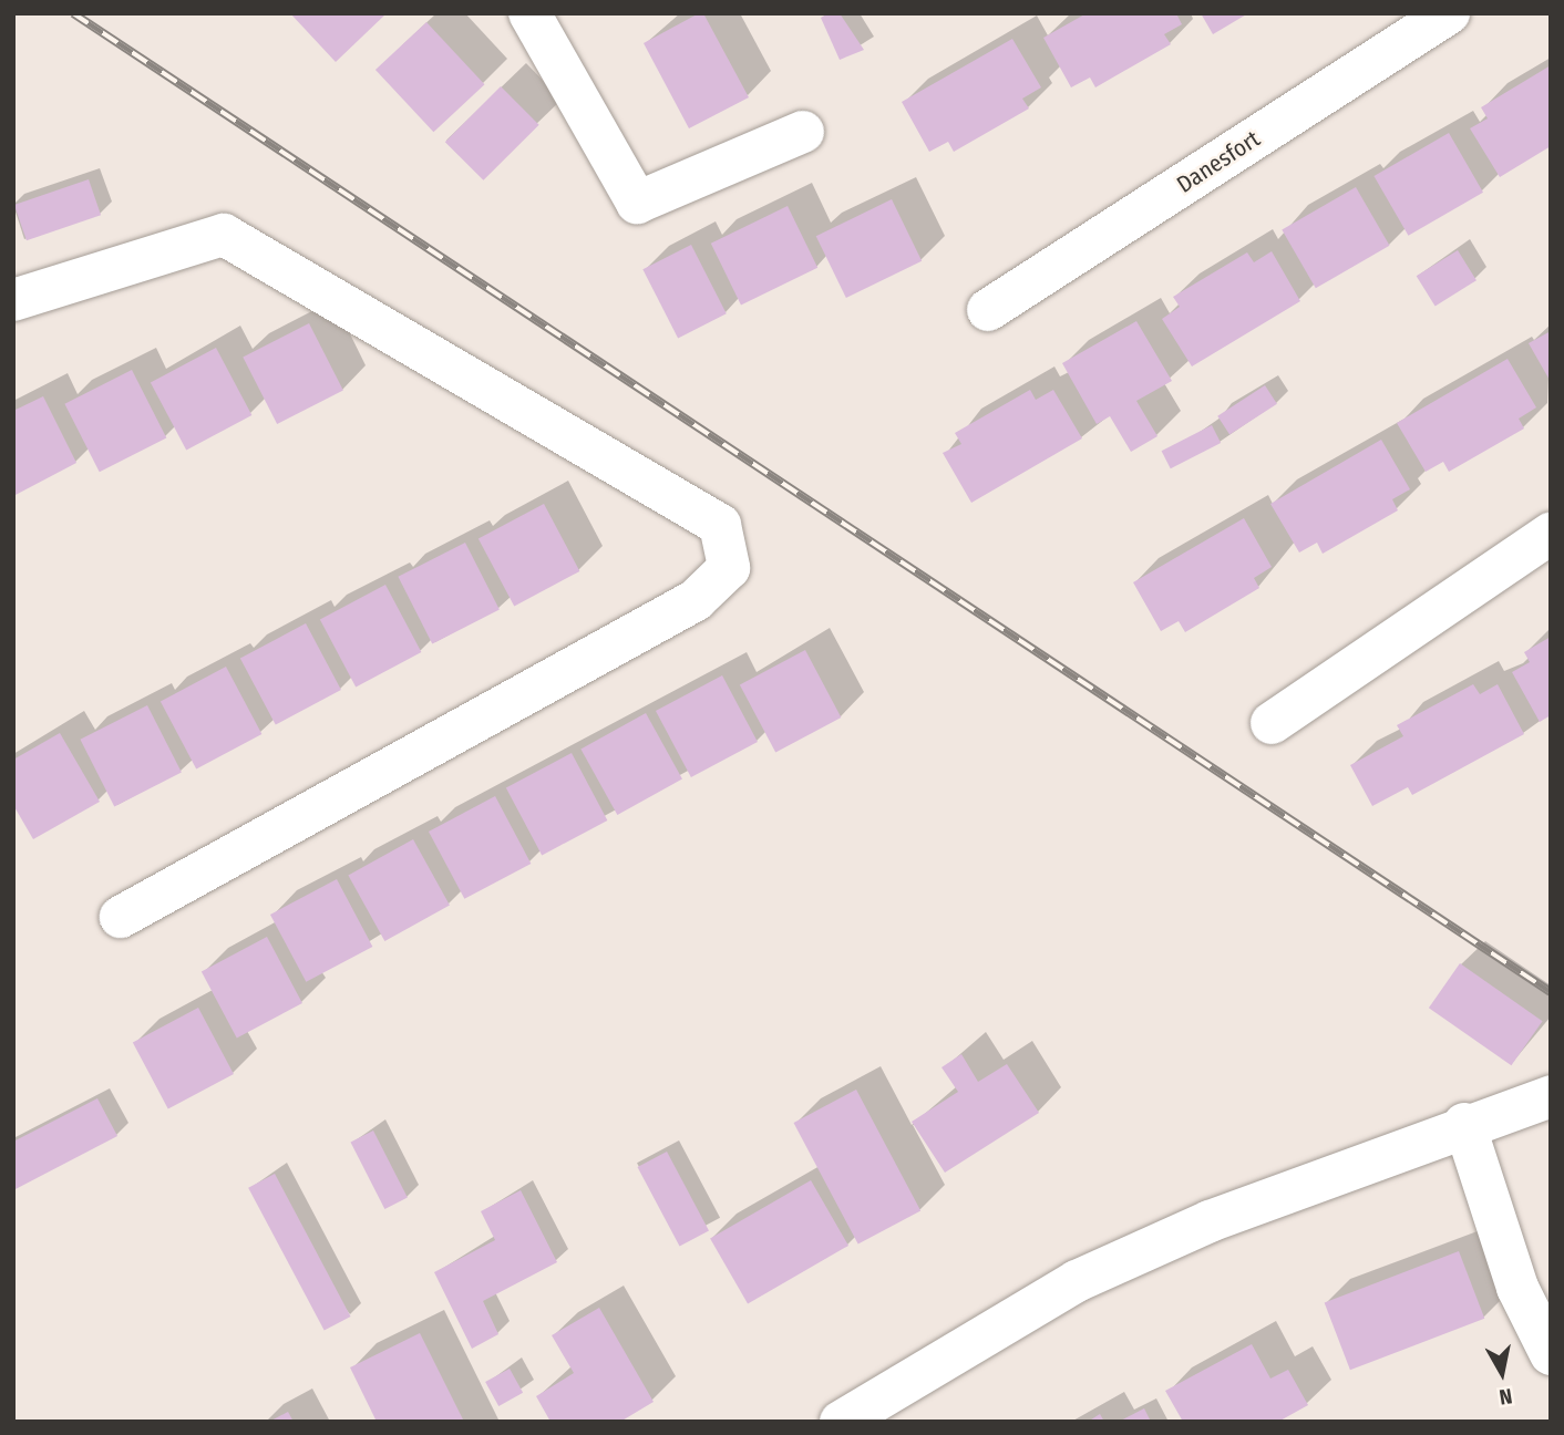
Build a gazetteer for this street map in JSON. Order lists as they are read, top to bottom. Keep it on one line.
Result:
{"streets":{"street":["Danesfort"]},"north":"bottom"}
